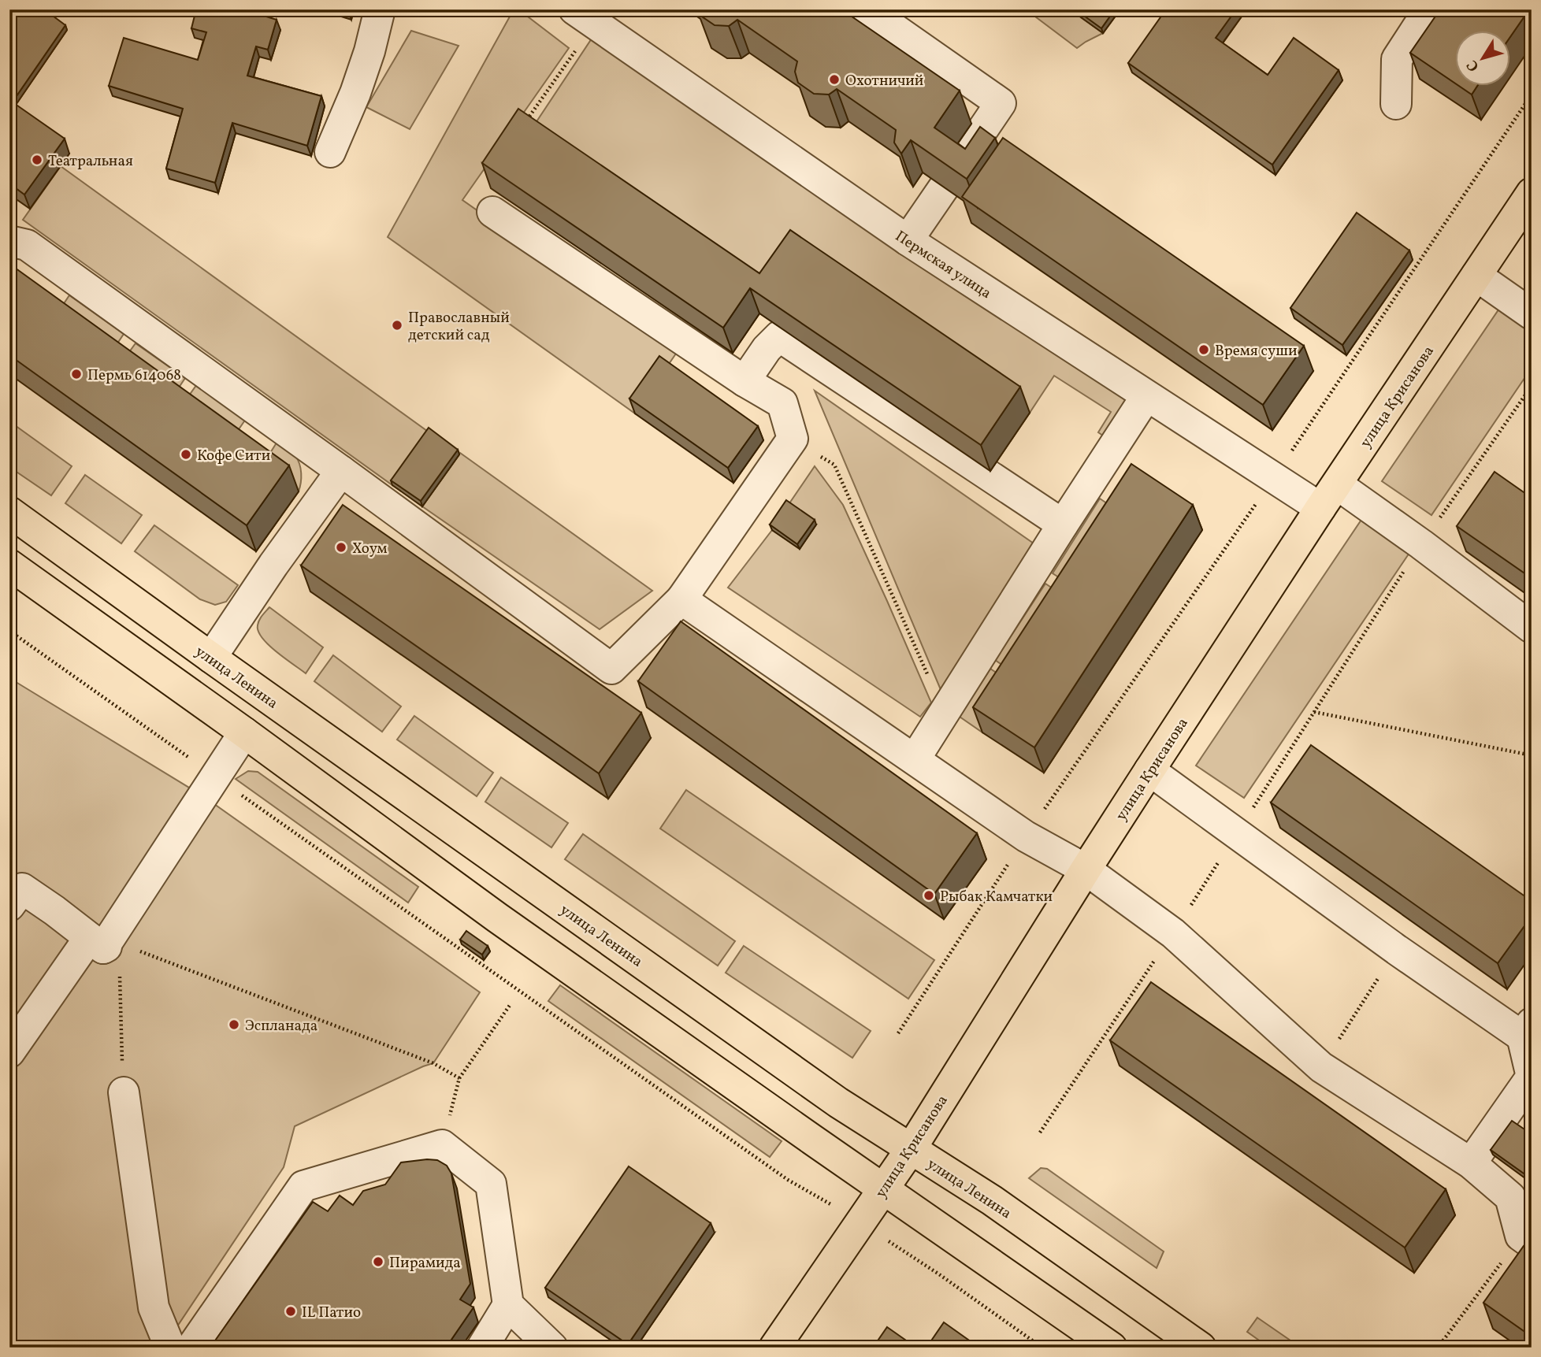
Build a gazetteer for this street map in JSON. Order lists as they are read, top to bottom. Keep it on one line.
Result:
{"streets":{"main road":["улица Крисанова","улица Ленина"],"street":["Пермская улица"]},"crossings":[["Пермская улица","улица Крисанова"],["улица Крисанова","улица Ленина"]],"places":["Охотничий","Театральная","Православный детский сад","Время суши","Пермь 614068","Кофе Сити","Хоум","Рыбак Камчатки","Эспланада","Пирамида","IL Патио"],"north":"bottom left"}
